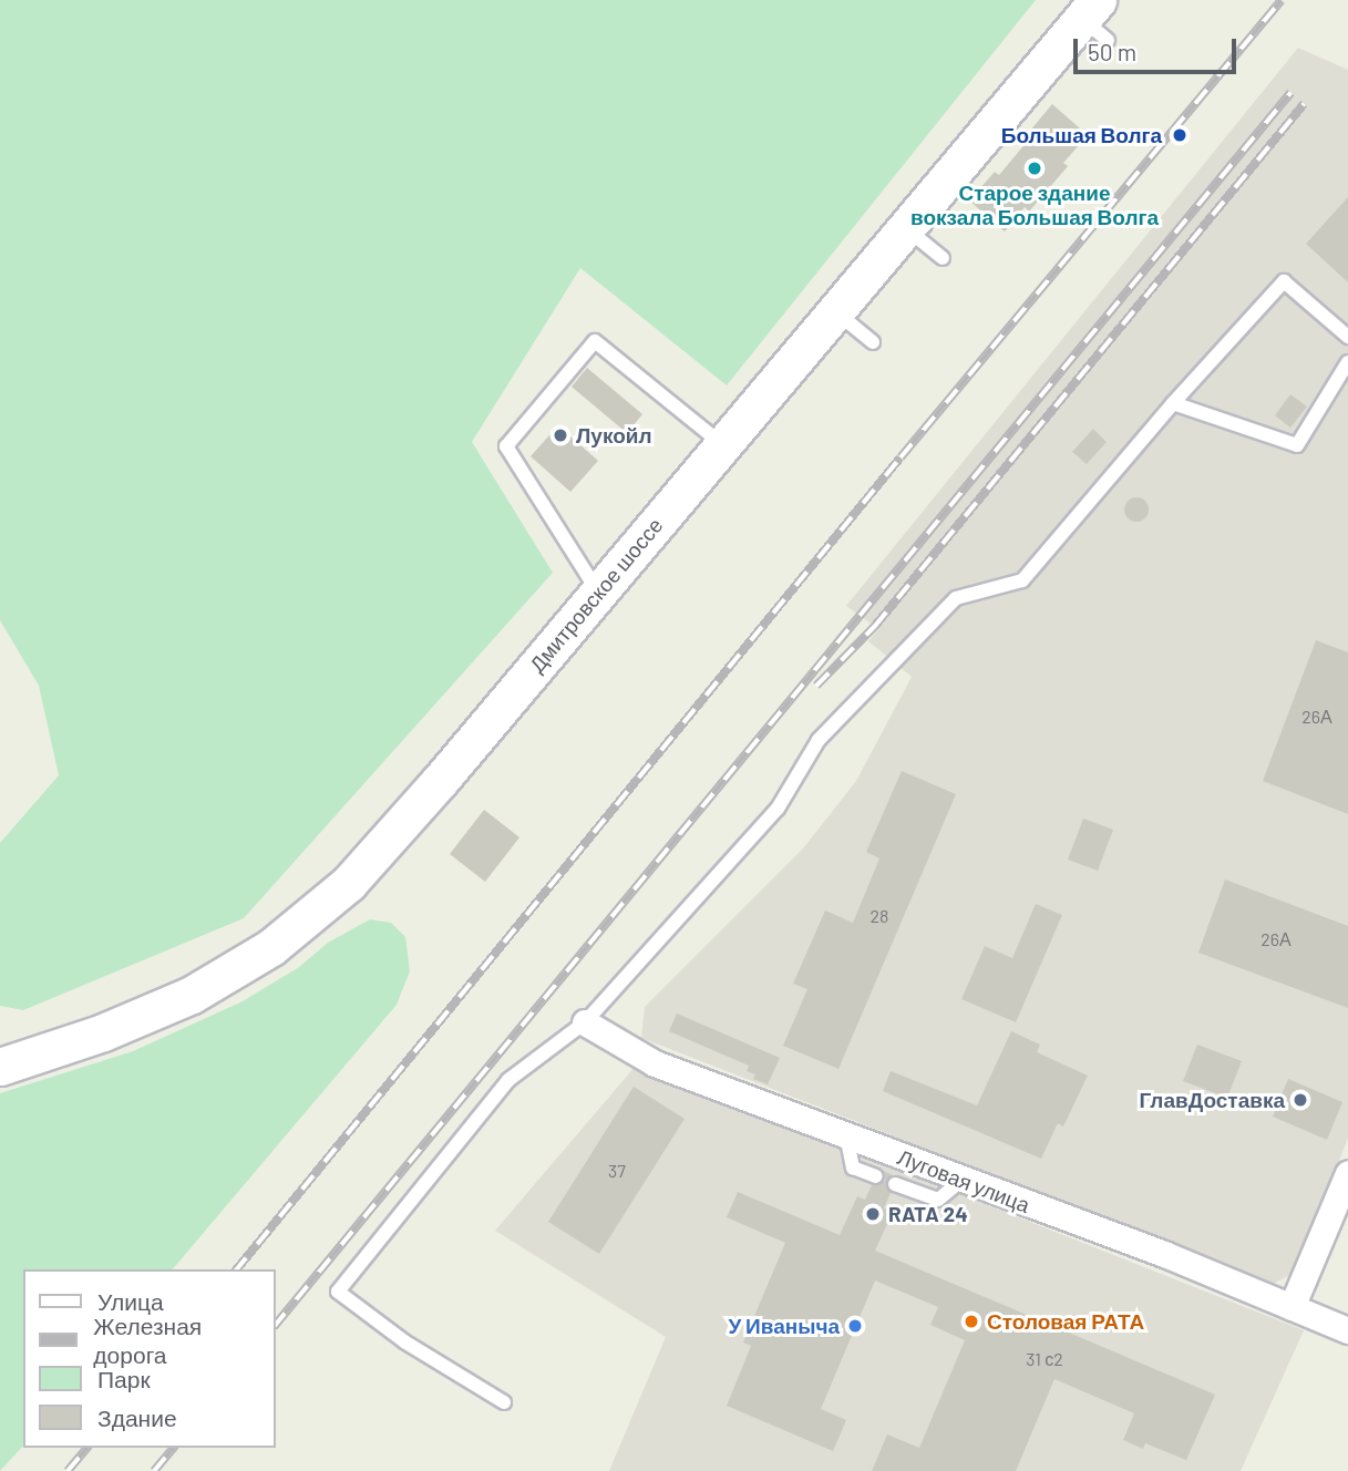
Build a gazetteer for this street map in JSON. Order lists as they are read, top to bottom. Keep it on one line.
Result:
{"streets":{"main road":["Дмитровское шоссе"],"street":["Луговая улица"]},"places":["Большая Волга","Старое здание вокзала Большая Волга","Лукойл","ГлавДоставка","RATA 24","Столовая РАТА","У Иваныча"],"house_numbers":["26А","28","26А","37","31 с2"],"legend":["Улица","Железная дорога","Парк","Здание"],"scale_bar":"50 m"}
